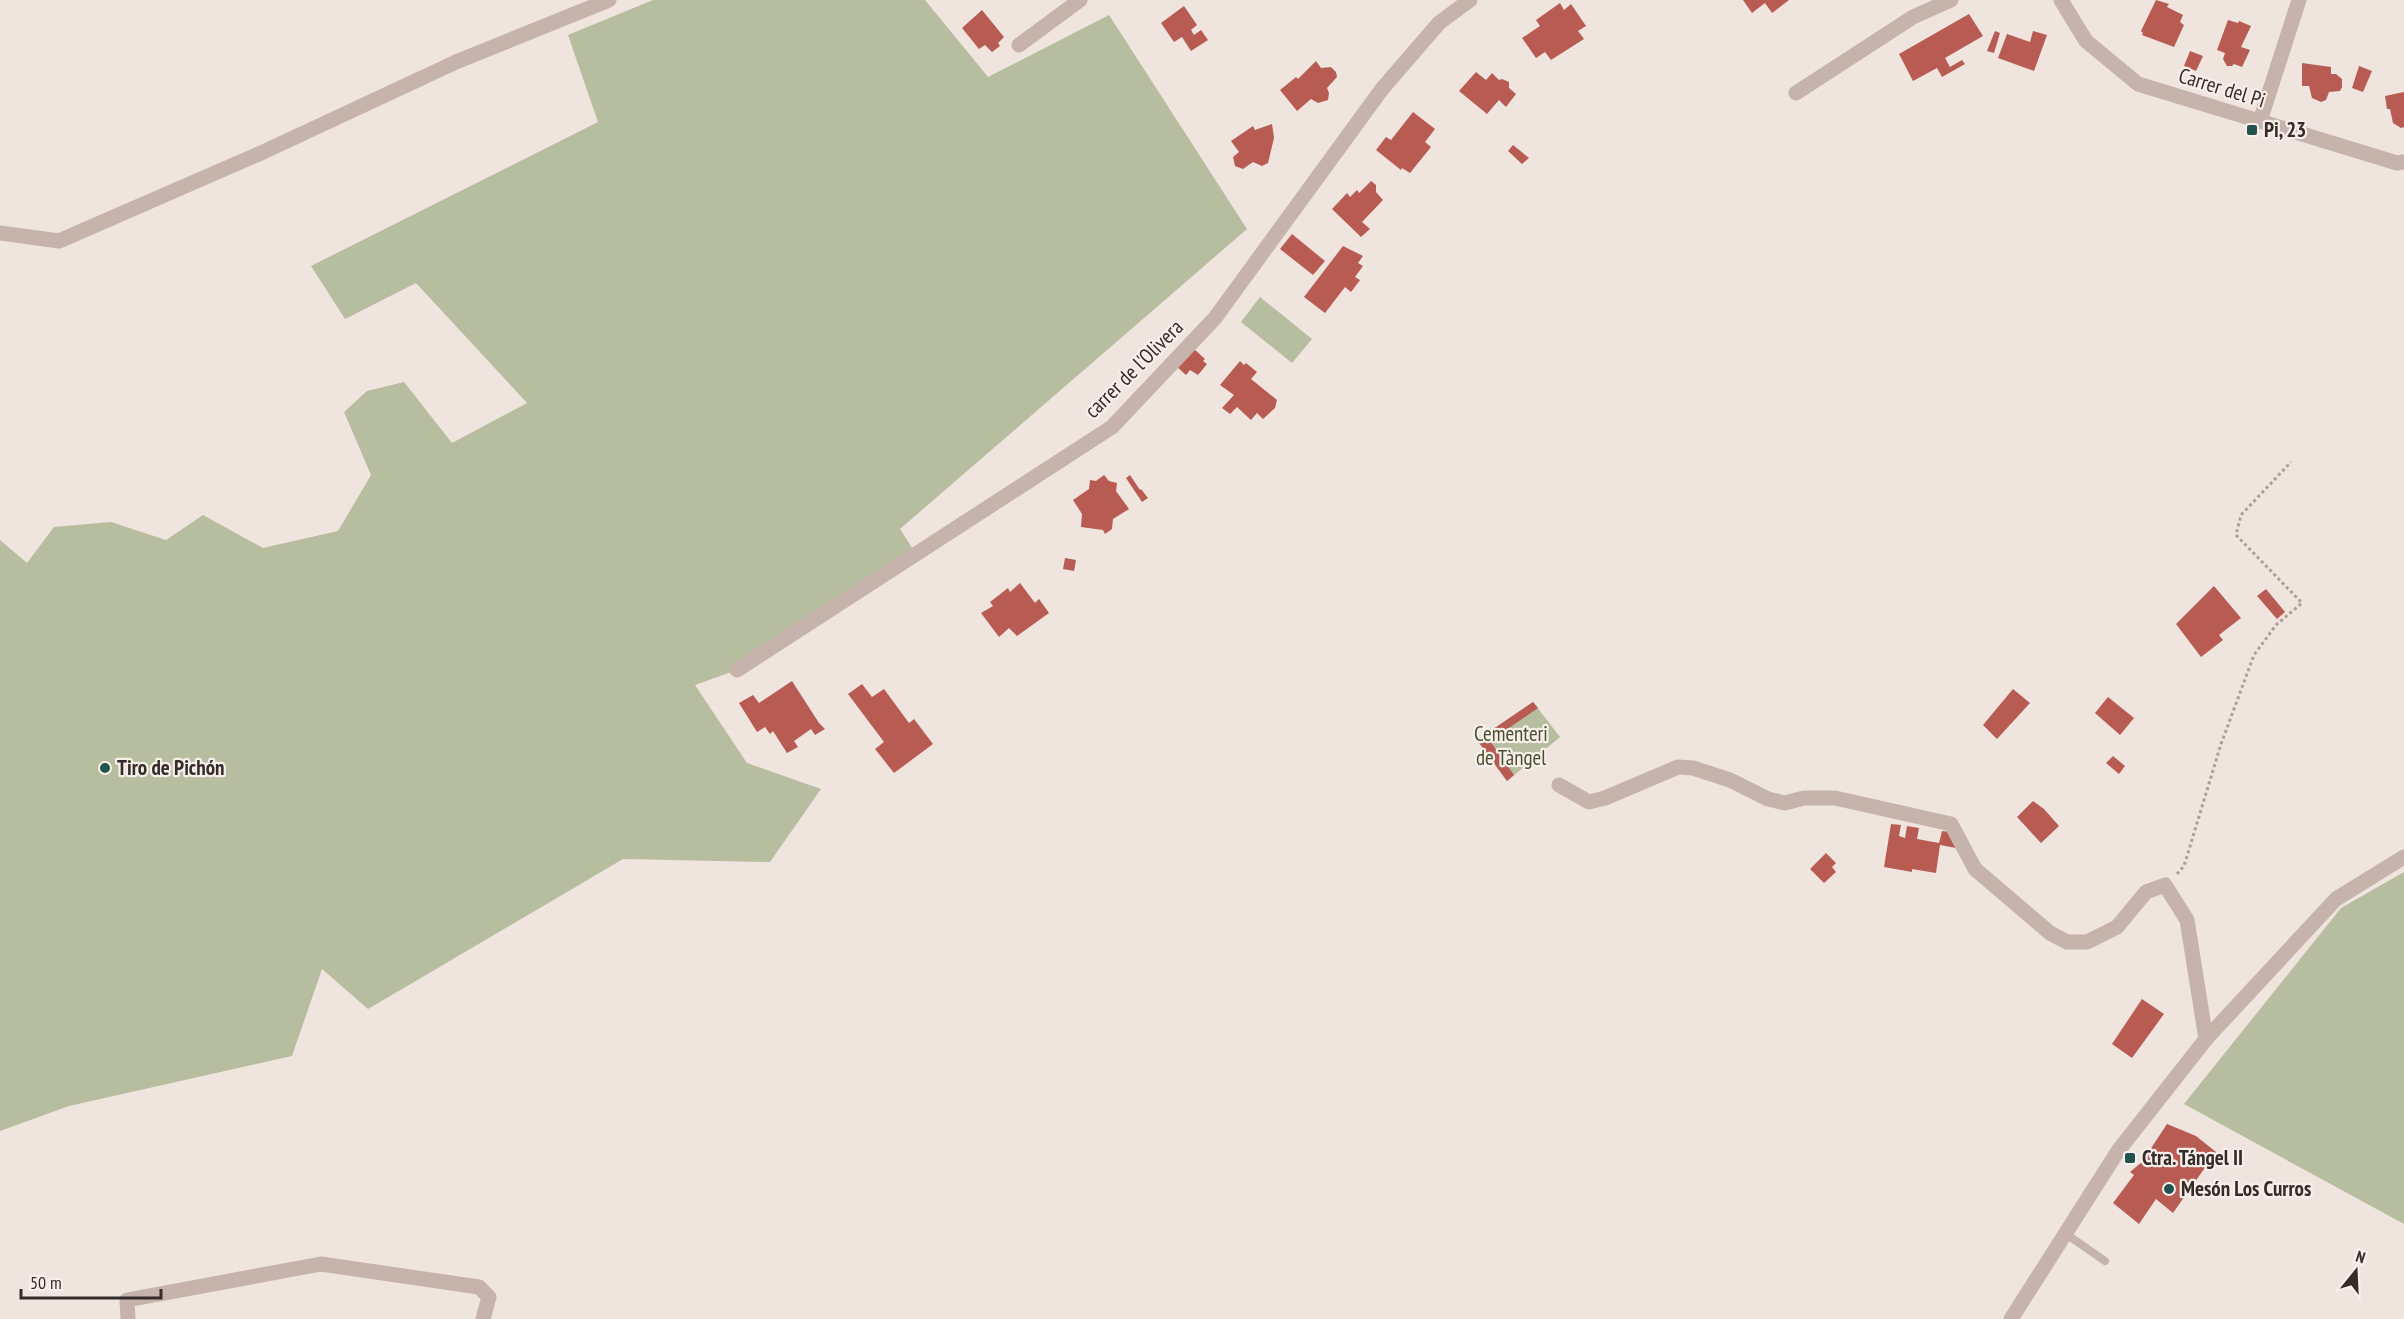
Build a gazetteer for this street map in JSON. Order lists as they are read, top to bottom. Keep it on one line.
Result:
{"streets":{"street":["Carrer del Pi","carrer de l'Olivera"]},"parks":["Cementeri de Tàngel"],"places":{"transit":["Pi, 23","Ctra. Tángel II"],"other":["Tiro de Pichón","Mesón Los Curros"]},"scale_bar":"50 m","north":"top"}
